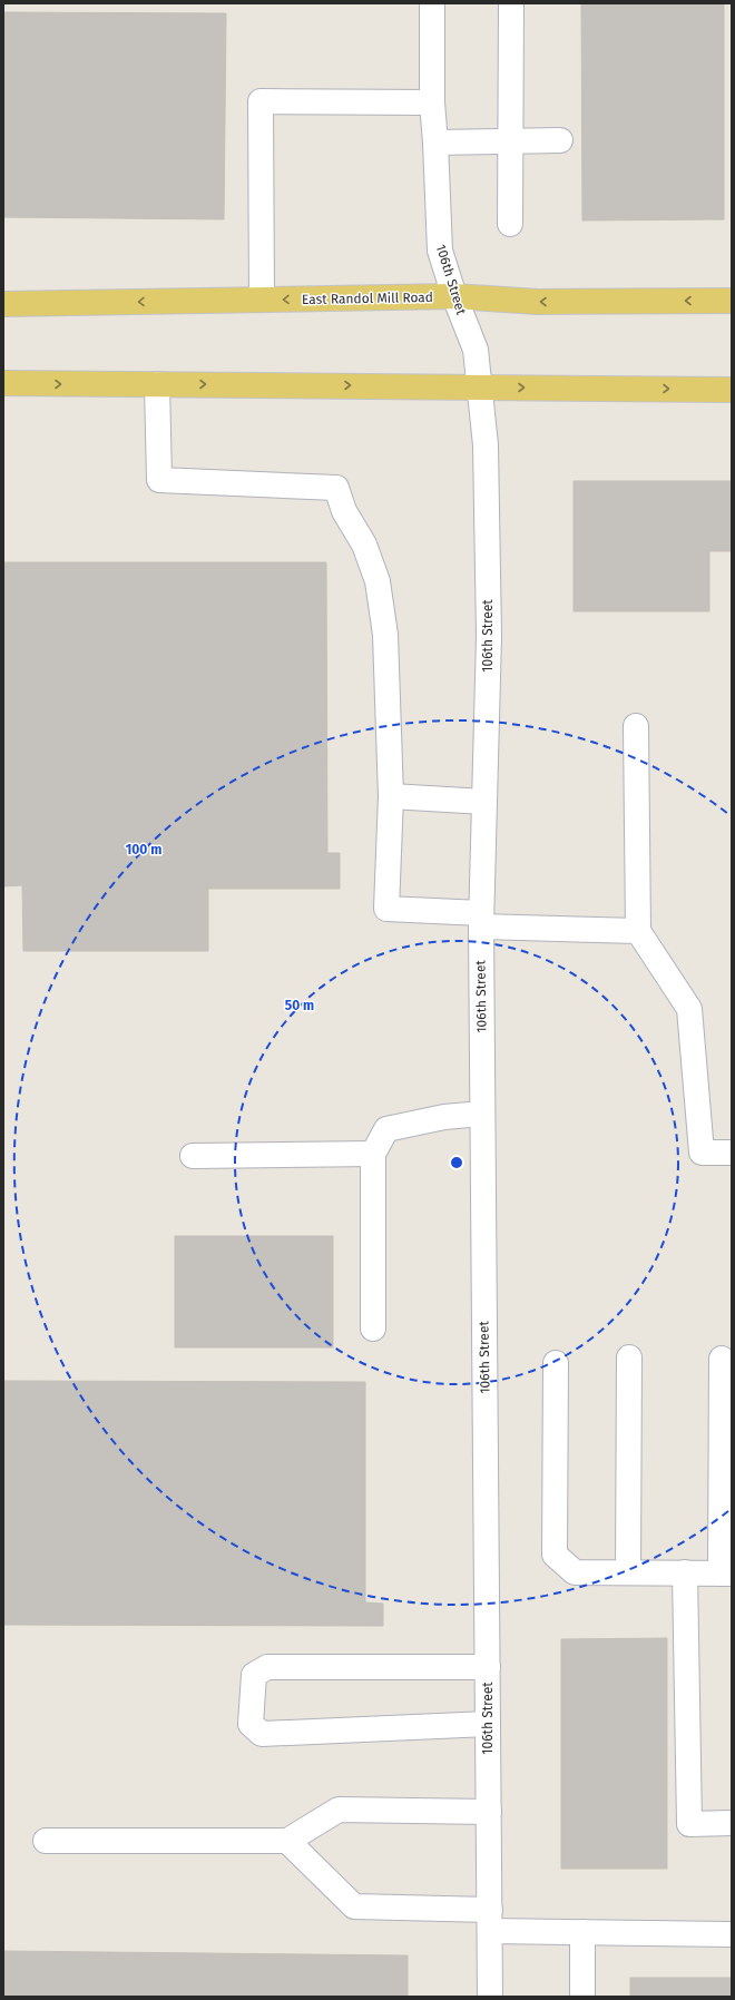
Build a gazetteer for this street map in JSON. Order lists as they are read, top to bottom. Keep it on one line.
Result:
{"streets":{"main road":["East Randol Mill Road"],"street":["106th Street"]},"crossings":[["106th Street","East Randol Mill Road"]],"rings":["100 m","50 m"]}
